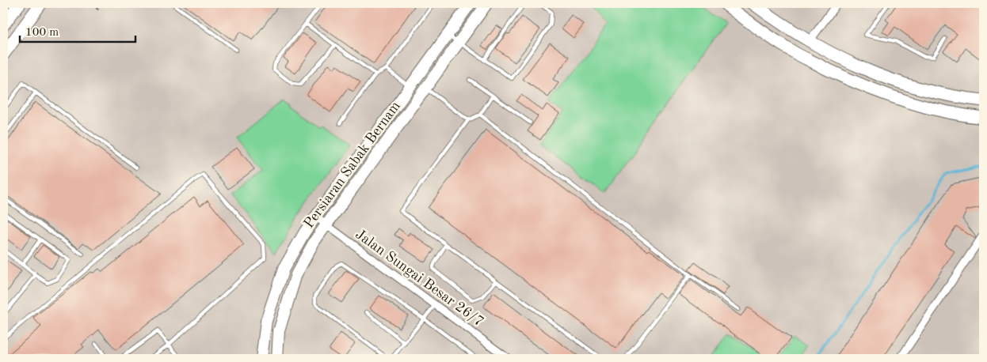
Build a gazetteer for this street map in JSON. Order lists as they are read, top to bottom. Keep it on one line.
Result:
{"streets":{"street":["Persiaran Sabak Bernam","Jalan Sungai Besar 26/7"]},"crossings":[["Persiaran Sabak Bernam","Jalan Sungai Besar 26/7"]],"scale_bar":"100 m"}
